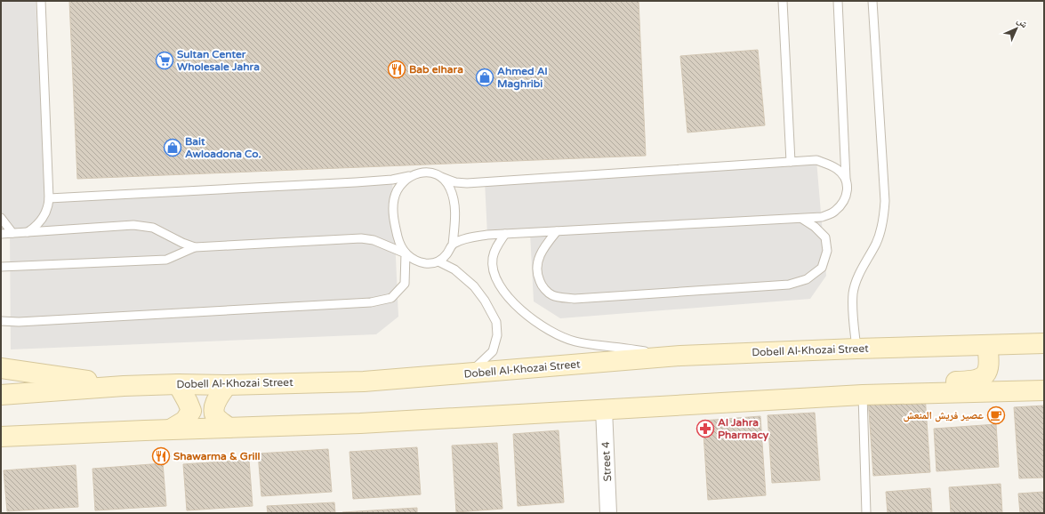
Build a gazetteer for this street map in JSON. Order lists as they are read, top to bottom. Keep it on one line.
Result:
{"streets":{"main road":["Dobell Al-Khozai Street"],"street":["Street 4"]},"places":{"supermarket":["Sultan Center Wholesale Jahra"],"restaurant":["Bab elhara","Shawarma & Grill"],"shop":["Ahmed Al Maghribi","Bait Awloadona Co."],"cafe":["عصير فريش المنعش"],"pharmacy":["Al Jahra Pharmacy"]},"north":"top right"}
